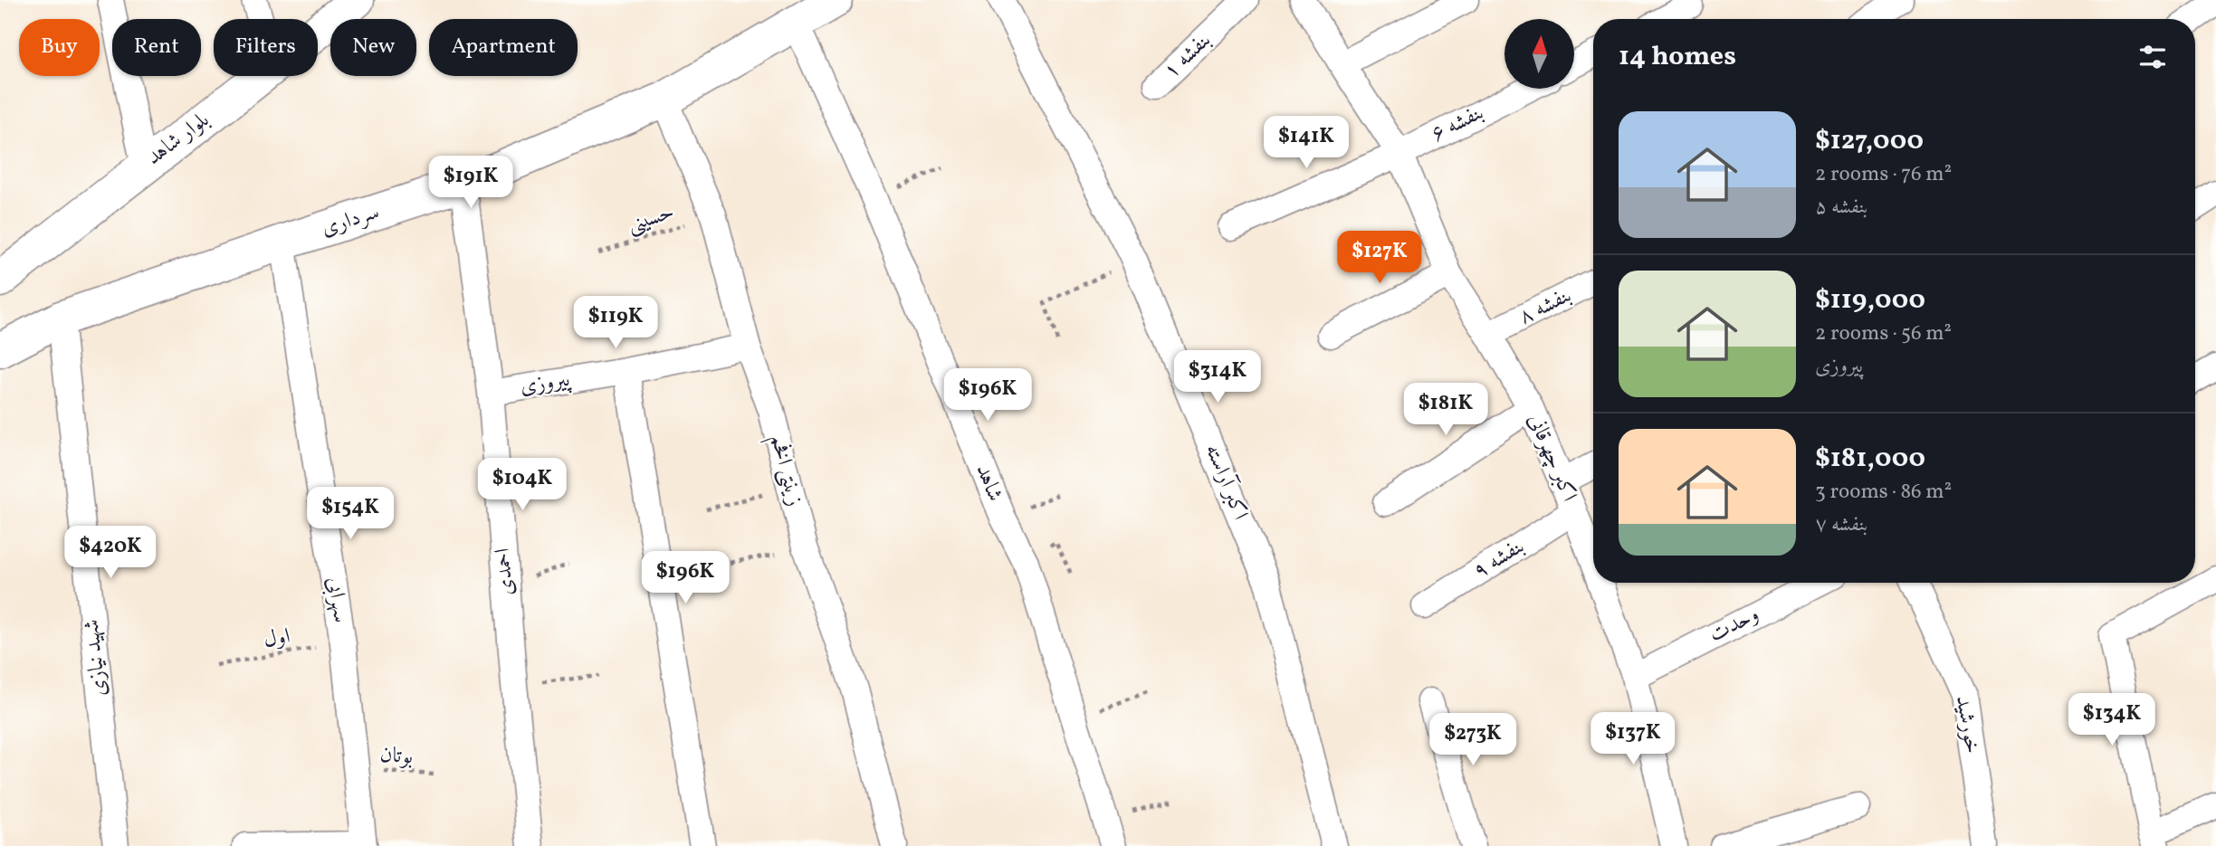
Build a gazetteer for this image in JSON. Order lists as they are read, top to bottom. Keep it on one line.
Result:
{"streets":{"main road":["بلوار شاهد","سرداری"],"street":["بنفشه ۱","بنفشه ۶","بنفشه ۸","پیروزی","اکبر چهرقانی","زینتی افخم","اکبر آراسته","شاهد","بنفشه ۹","احمدی","سهرابی","وحدت","شهید نیازی","خورشید"],"path":["حسینی","اول","بوتان"]},"crossings":[["بنفشه ۶","اکبر چهرقانی"],["حسینی","زینتی افخم"],["سرداری","زینتی افخم"],["سرداری","شاهد"],["سرداری","احمدی"],["سرداری","سهرابی"],["سرداری","شهید نیازی"],["بنفشه ۸","اکبر چهرقانی"],["پیروزی","زینتی افخم"],["پیروزی","احمدی"],["اکبر چهرقانی","بنفشه ۹"],["اکبر چهرقانی","وحدت"],["سهرابی","اول"],["سهرابی","بوتان"]],"north":"top","page":{"chip":["Buy","Rent","Filters","New","Apartment"],"heading":"14 homes","list":[{"name":"$127,000","note":"2 rooms · 76 m² · بنفشه ۵"},{"name":"$119,000","note":"2 rooms · 56 m² · پیروزی"},{"name":"$181,000","note":"3 rooms · 86 m² · بنفشه ۷"}],"price":["$141K","$191K","$127K","$119K","$314K","$196K","$181K","$104K","$154K","$420K","$196K","$134K","$137K","$273K"]}}
